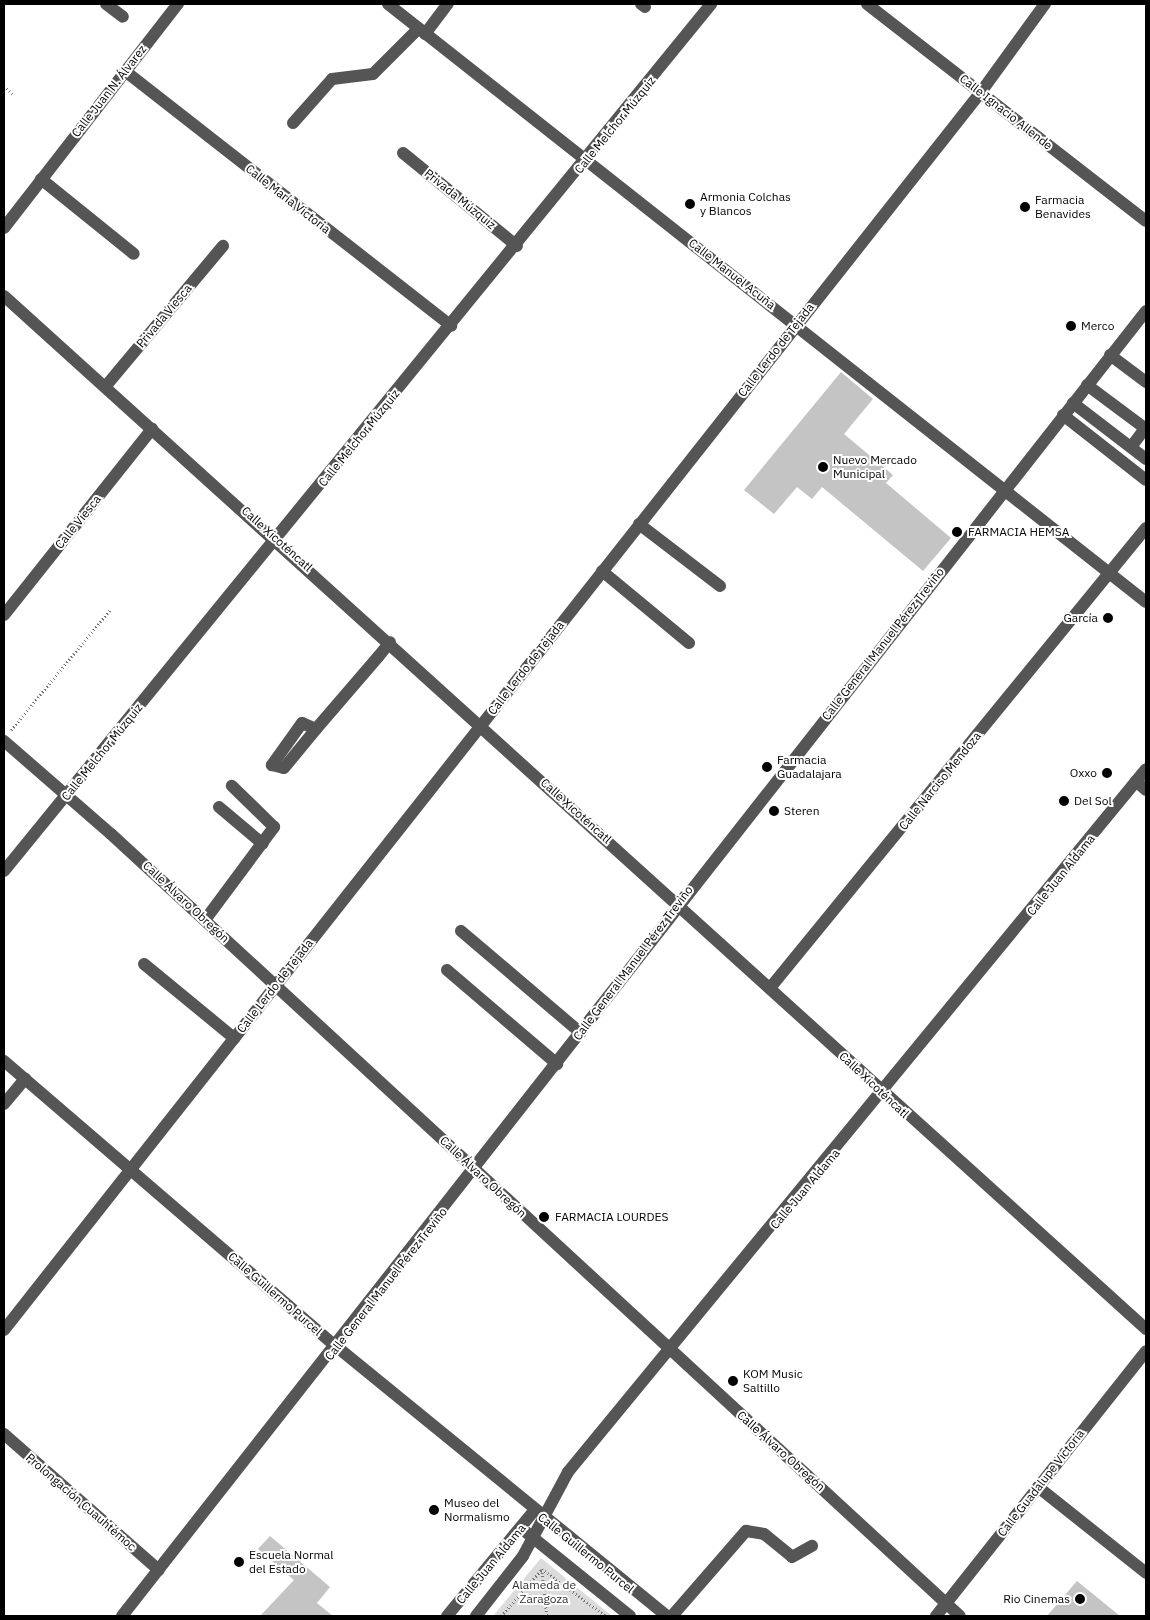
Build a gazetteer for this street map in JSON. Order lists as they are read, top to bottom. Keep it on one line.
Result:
{"streets":{"street":["Calle Juan N. Álvarez","Calle Ignacio Allende","Calle Melchor Múzquiz","Calle María Victoria","Privada Múzquiz","Calle Manuel Acuña","Privada Viesca","Calle Lerdo de Tejada","Calle Viesca","Calle Xicoténcatl","Calle General Manuel Pérez Treviño","Calle Narciso Mendoza","Calle Juan Aldama","Calle Álvaro Obregón","Calle Guillermo Purcel","Calle Guadalupe Victoria","Prolongación Cuauhtémoc"]},"crossings":[["Calle Juan N. Álvarez","Calle María Victoria"],["Calle Ignacio Allende","Calle Lerdo de Tejada"],["Calle Melchor Múzquiz","Calle María Victoria"],["Calle Melchor Múzquiz","Privada Múzquiz"],["Calle Melchor Múzquiz","Calle Manuel Acuña"],["Calle Melchor Múzquiz","Calle Xicoténcatl"],["Calle Melchor Múzquiz","Calle Álvaro Obregón"],["Calle Manuel Acuña","Calle Lerdo de Tejada"],["Calle Manuel Acuña","Calle General Manuel Pérez Treviño"],["Calle Manuel Acuña","Calle Narciso Mendoza"],["Privada Viesca","Calle Xicoténcatl"],["Calle Lerdo de Tejada","Calle Xicoténcatl"],["Calle Lerdo de Tejada","Calle Álvaro Obregón"],["Calle Lerdo de Tejada","Calle Guillermo Purcel"],["Calle Viesca","Calle Xicoténcatl"],["Calle Xicoténcatl","Calle General Manuel Pérez Treviño"],["Calle Xicoténcatl","Calle Narciso Mendoza"],["Calle Xicoténcatl","Calle Juan Aldama"],["Calle General Manuel Pérez Treviño","Calle Álvaro Obregón"],["Calle General Manuel Pérez Treviño","Calle Guillermo Purcel"],["Calle General Manuel Pérez Treviño","Prolongación Cuauhtémoc"],["Calle Juan Aldama","Calle Álvaro Obregón"],["Calle Juan Aldama","Calle Guillermo Purcel"],["Calle Álvaro Obregón","Calle Guadalupe Victoria"]],"parks":["Alameda de Zaragoza"],"places":["Armonia Colchas y Blancos","Farmacia Benavides","Merco","Nuevo Mercado Municipal","FARMACIA HEMSA","García","Farmacia Guadalajara","Oxxo","Del Sol","Steren","FARMACIA LOURDES","KOM Music Saltillo","Museo del Normalismo","Escuela Normal del Estado","Rio Cinemas"]}
